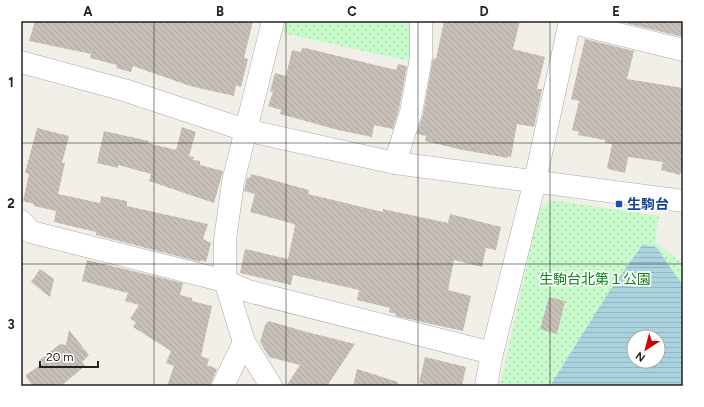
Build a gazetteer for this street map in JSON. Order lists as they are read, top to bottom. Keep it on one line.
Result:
{"parks":["生駒台北第１公園"],"places":{"transit":["生駒台"]},"scale_bar":"20 m","north":"bottom left","grid":{"columns":["A","B","C","D","E"],"rows":["1","2","3"]}}
